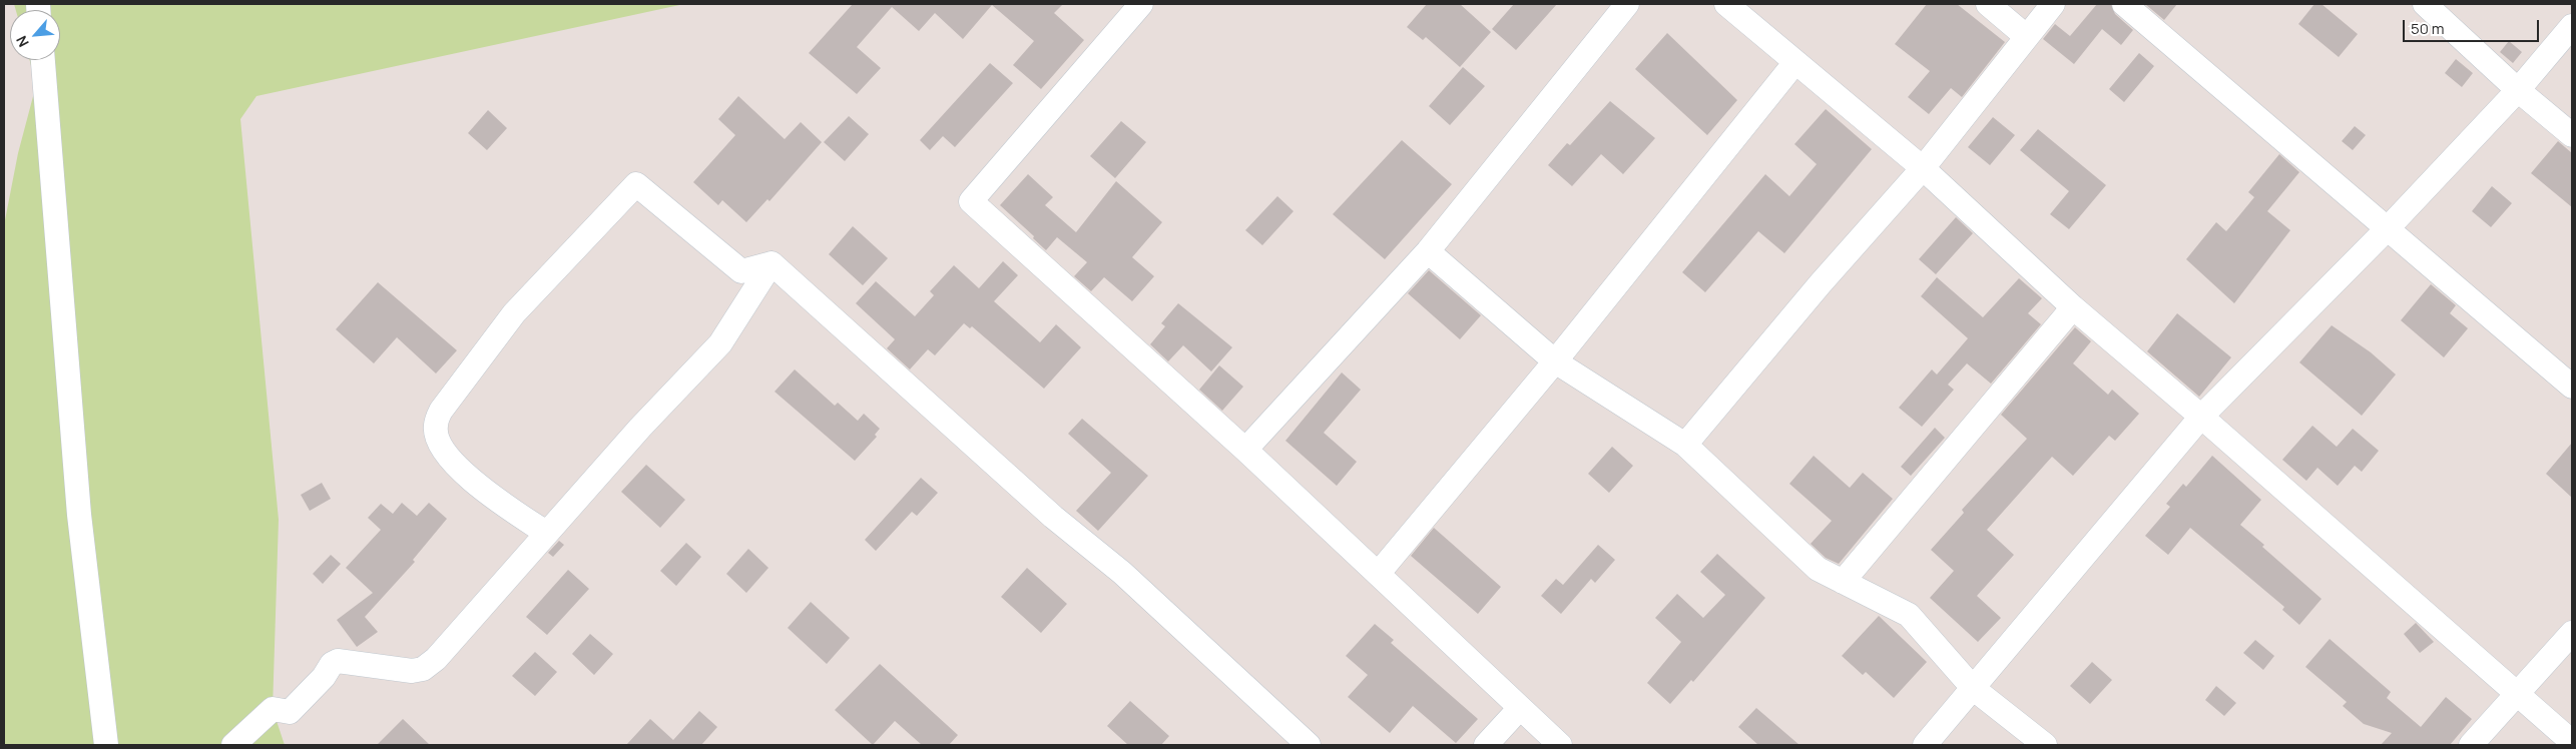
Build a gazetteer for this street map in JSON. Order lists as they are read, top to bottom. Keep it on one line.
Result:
{"scale_bar":"50 m","north":"bottom left"}
